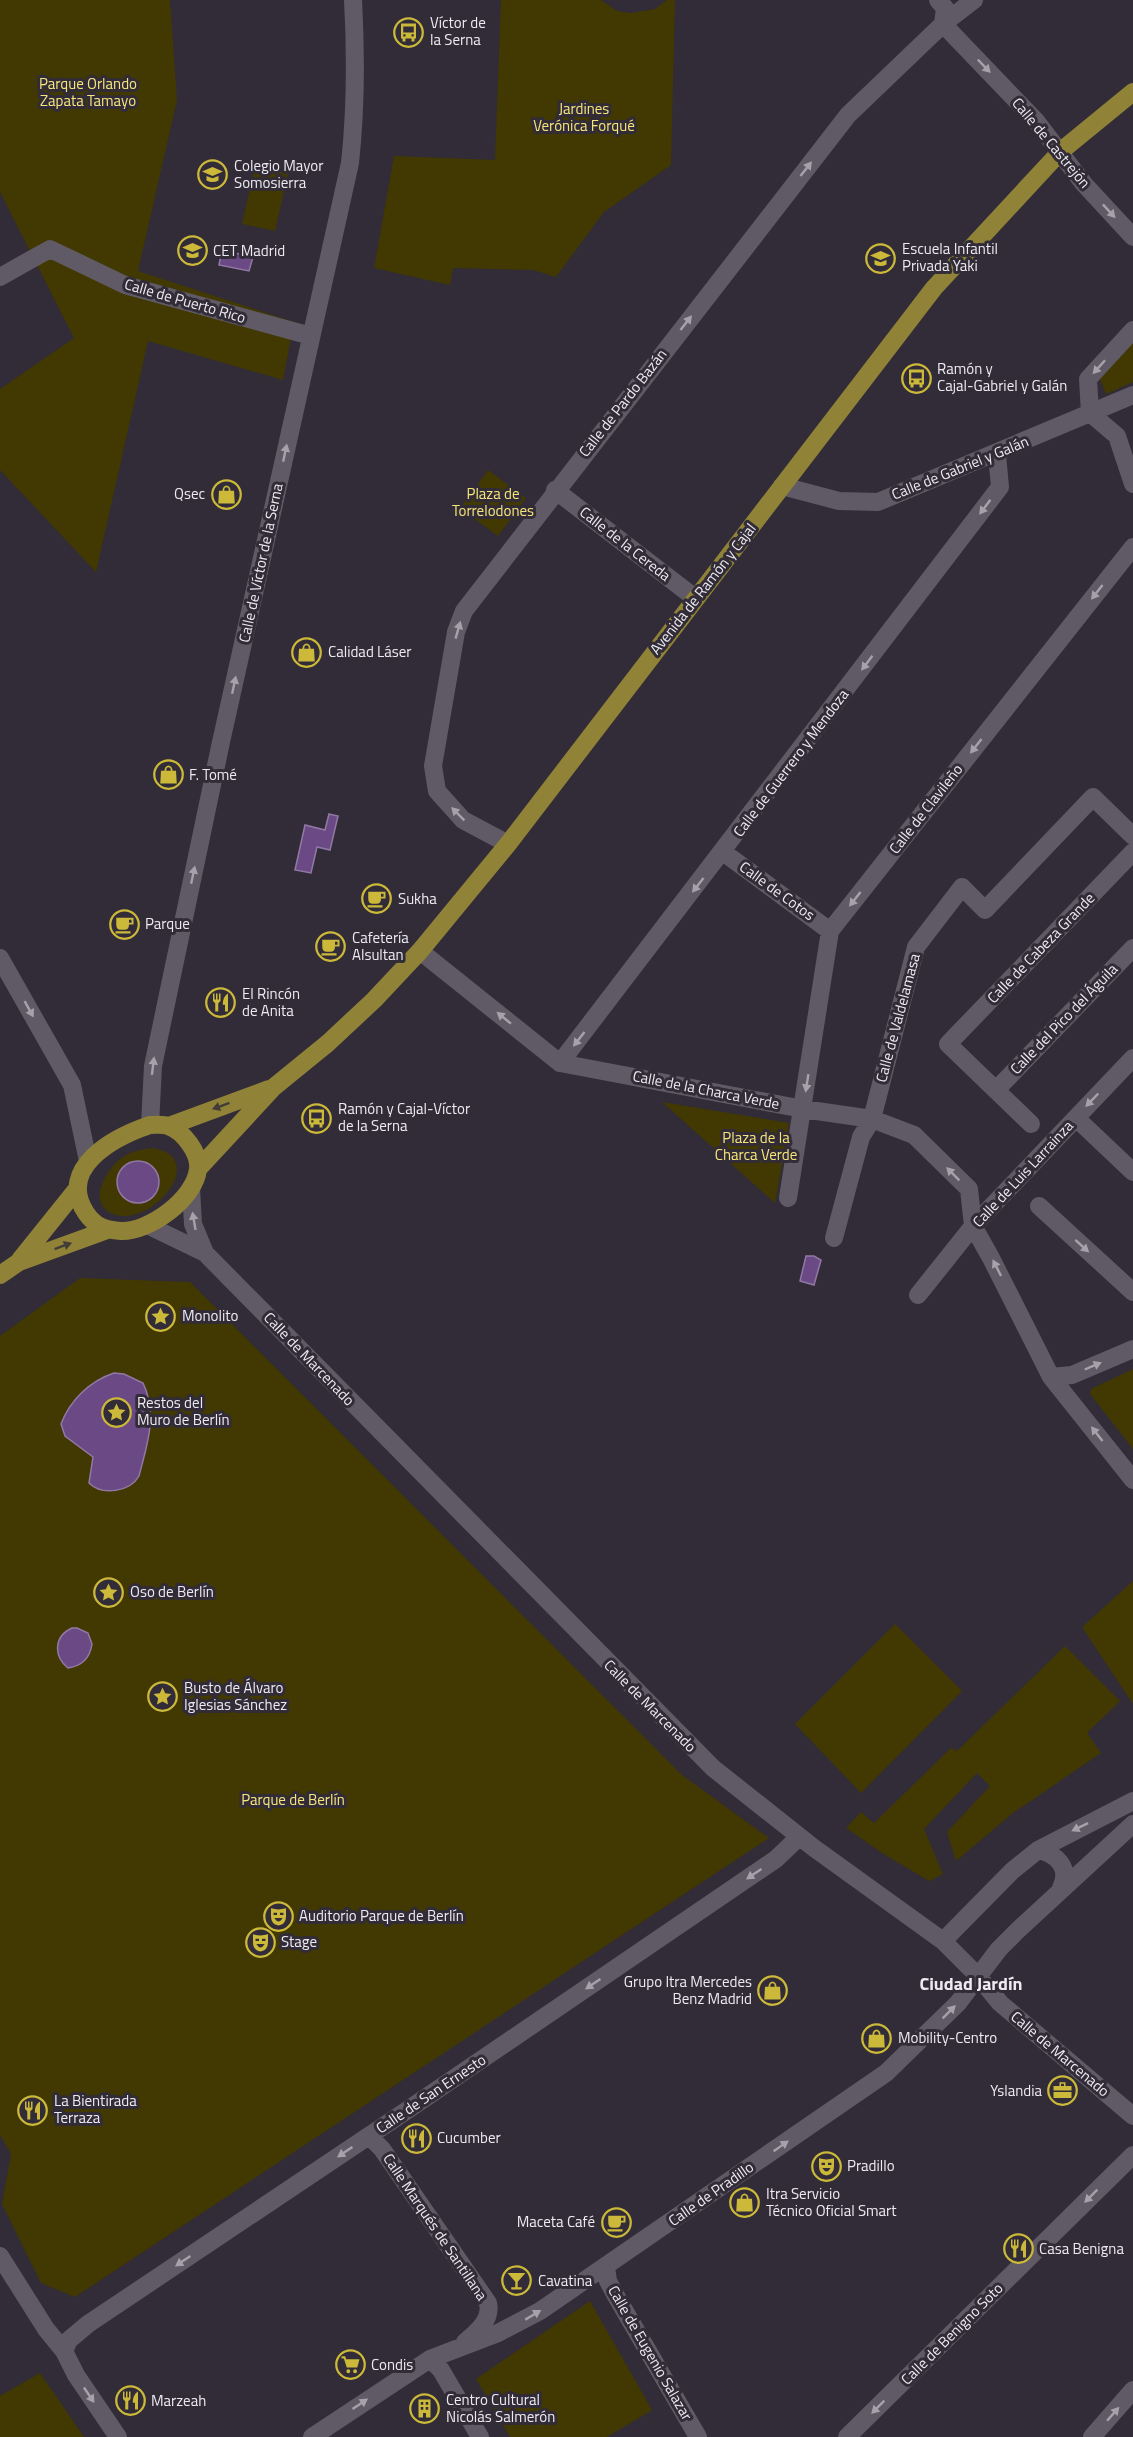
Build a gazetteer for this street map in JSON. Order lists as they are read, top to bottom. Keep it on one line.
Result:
{"streets":{"main road":["Avenida de Ramón y Cajal"],"street":["Calle de Castrejón","Calle de Puerto Rico","Calle de Pardo Bazán","Calle de Gabriel y Galán","Calle de la Cereda","Calle de Víctor de la Serna","Calle de Guerrero y Mendoza","Calle de Clavileño","Calle de Cotos","Calle de Cabeza Grande","Calle de Valdelamasa","Calle del Pico del Águila","Calle de la Charca Verde","Calle de Luis Larrainza","Calle de Marcenado","Calle de San Ernesto","Calle de Pradillo","Calle Marqués de Santillana","Calle de Benigno Soto","Calle de Eugenio Salazar"]},"crossings":[["Calle de Castrejón","Calle de Pardo Bazán"],["Calle de Castrejón","Avenida de Ramón y Cajal"],["Calle de Puerto Rico","Calle de Víctor de la Serna"],["Calle de Pardo Bazán","Calle de la Cereda"],["Calle de Pardo Bazán","Avenida de Ramón y Cajal"],["Calle de Gabriel y Galán","Avenida de Ramón y Cajal"],["Calle de Gabriel y Galán","Calle de Guerrero y Mendoza"],["Calle de la Cereda","Avenida de Ramón y Cajal"],["Calle de Víctor de la Serna","Avenida de Ramón y Cajal"],["Calle de Víctor de la Serna","Calle de Marcenado"],["Avenida de Ramón y Cajal","Calle de la Charca Verde"],["Avenida de Ramón y Cajal","Calle de Marcenado"],["Calle de Guerrero y Mendoza","Calle de Cotos"],["Calle de Guerrero y Mendoza","Calle de la Charca Verde"],["Calle de Clavileño","Calle de Cotos"],["Calle de Clavileño","Calle de la Charca Verde"],["Calle de Cabeza Grande","Calle del Pico del Águila"],["Calle de Valdelamasa","Calle de la Charca Verde"],["Calle de la Charca Verde","Calle de Luis Larrainza"],["Calle de Marcenado","Calle de San Ernesto"],["Calle de Marcenado","Calle de Pradillo"],["Calle de San Ernesto","Calle Marqués de Santillana"],["Calle de Pradillo","Calle Marqués de Santillana"],["Calle de Pradillo","Calle de Eugenio Salazar"]],"one_way":["Calle de Castrejón","Calle de Pardo Bazán","Calle de Víctor de la Serna","Calle de Guerrero y Mendoza","Calle de Clavileño","Calle de San Ernesto","Calle de Pradillo","Calle de Benigno Soto"],"districts":["Ciudad Jardín"],"parks":["Parque Orlando Zapata Tamayo","Jardines Verónica Forqué","Plaza de Torrelodones","Plaza de la Charca Verde","Parque de Berlín"],"places":{"bus stop":["Víctor de la Serna","Ramón y Cajal-Gabriel y Galán","Ramón y Cajal-Víctor de la Serna"],"school or university":["Colegio Mayor Somosierra","CET Madrid","Escuela Infantil Privada Yaki"],"shop":["Qsec","Calidad Láser","F. Tomé","Grupo Itra Mercedes Benz Madrid","Mobility-Centro","Itra Servicio Técnico Oficial Smart"],"cafe":["Sukha","Parque","Cafetería Alsultan","Maceta Café"],"restaurant":["El Rincón de Anita","La Bientirada Terraza","Cucumber","Casa Benigna","Marzeah"],"place":["Monolito","Restos del Muro de Berlín","Oso de Berlín","Busto de Álvaro Iglesias Sánchez"],"theatre":["Auditorio Parque de Berlín","Stage","Pradillo"],"office":["Yslandia"],"bar":["Cavatina"],"supermarket":["Condis"],"building":["Centro Cultural Nicolás Salmerón"]}}
